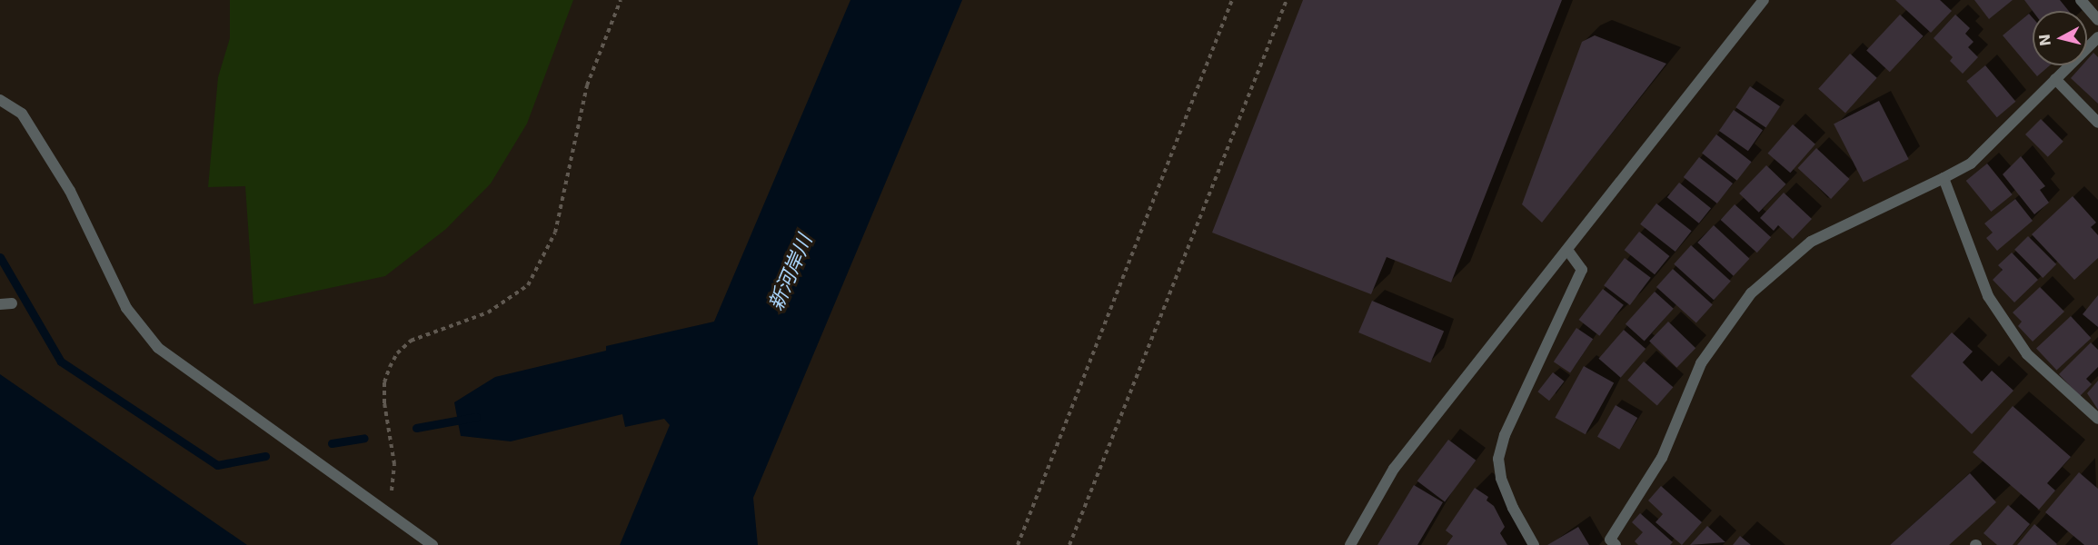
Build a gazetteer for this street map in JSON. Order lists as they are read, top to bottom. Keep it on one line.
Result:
{"water":["新河岸川"],"north":"left"}
